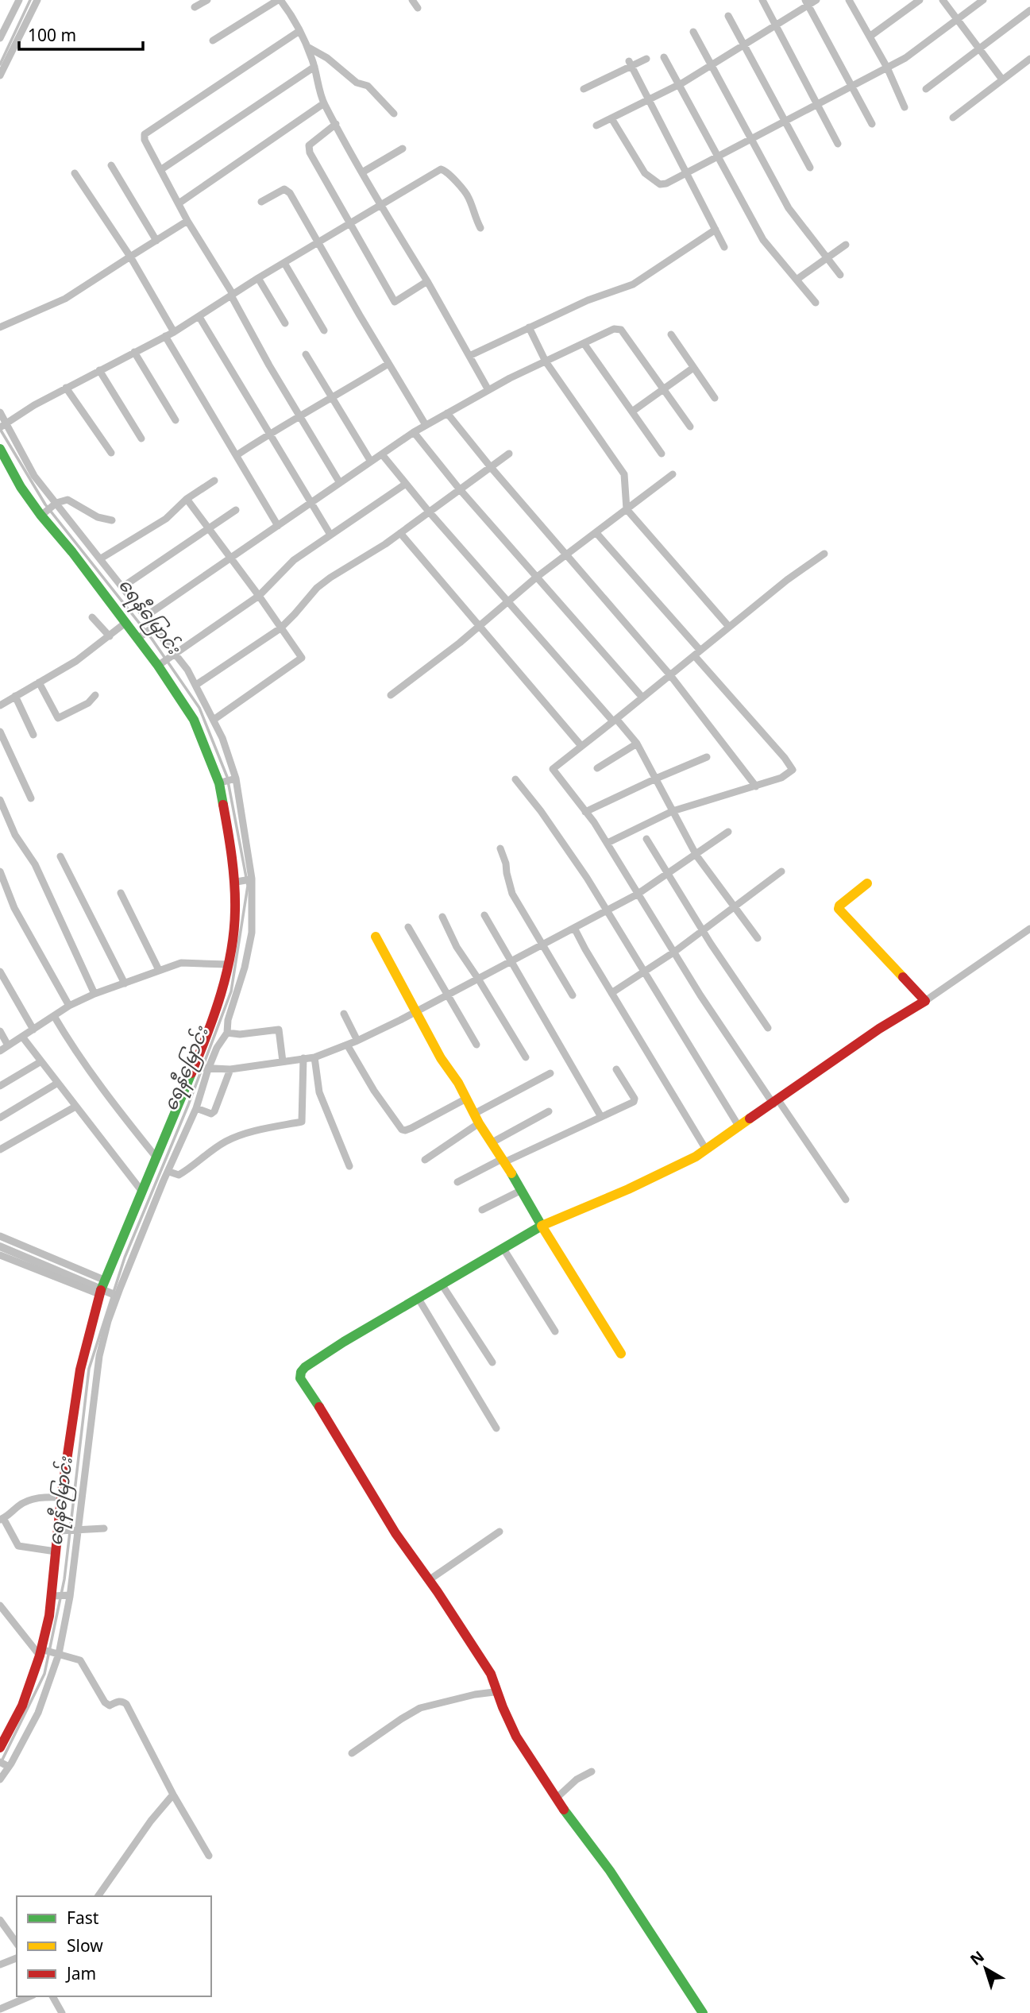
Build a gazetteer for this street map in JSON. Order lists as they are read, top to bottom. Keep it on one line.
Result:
{"water":["ရေနီမြောင်း"],"legend":["Fast","Slow","Jam"],"scale_bar":"100 m","north":"top left"}
